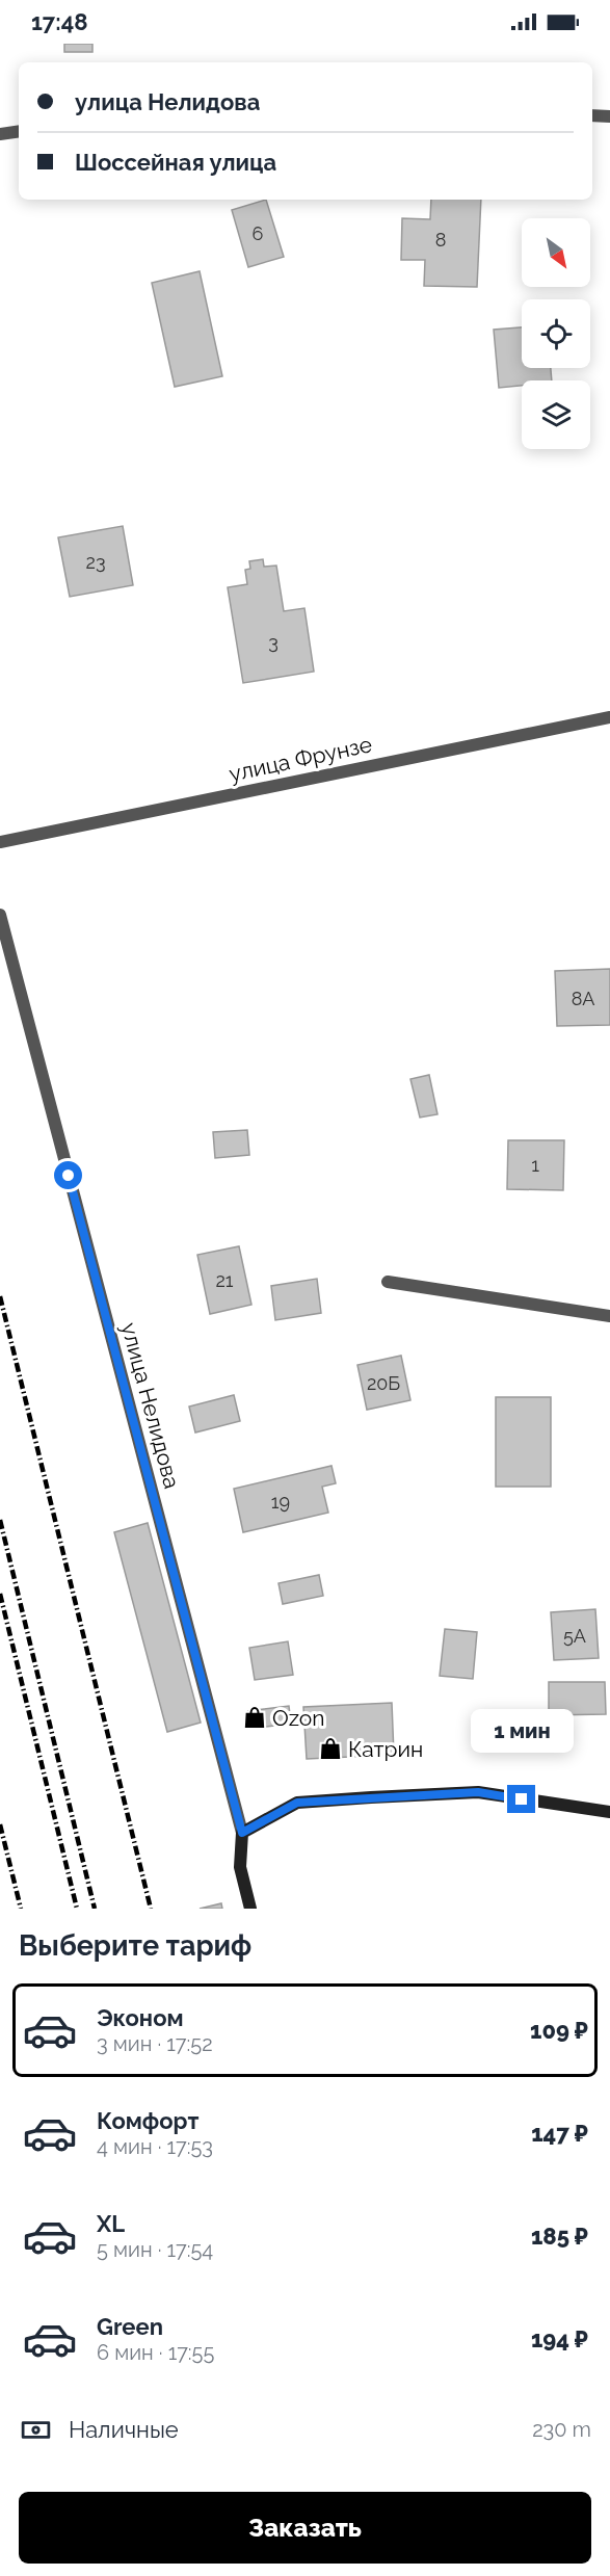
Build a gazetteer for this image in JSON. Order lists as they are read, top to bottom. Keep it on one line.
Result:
{"streets":{"main road":["улица Нелидова"],"street":["улица Фрунзе"]},"places":{"shop":["Ozon","Катрин"]},"house_numbers":["6","8","23","3","8А","1","21","20Б","19","5А"],"north":"bottom right","page":{"status":"17:48","banner":["улица Нелидова","Шоссейная улица"],"bubble":"1 мин","heading":"Выберите тариф","list":[{"name":"Эконом","note":"3 мин · 17:52","value":"109 ₽"},{"name":"Комфорт","note":"4 мин · 17:53","value":"147 ₽"},{"name":"XL","note":"5 мин · 17:54","value":"185 ₽"},{"name":"Green","note":"6 мин · 17:55","value":"194 ₽"}],"pay":["Наличные","230 m"],"buttons":"Заказать"}}
